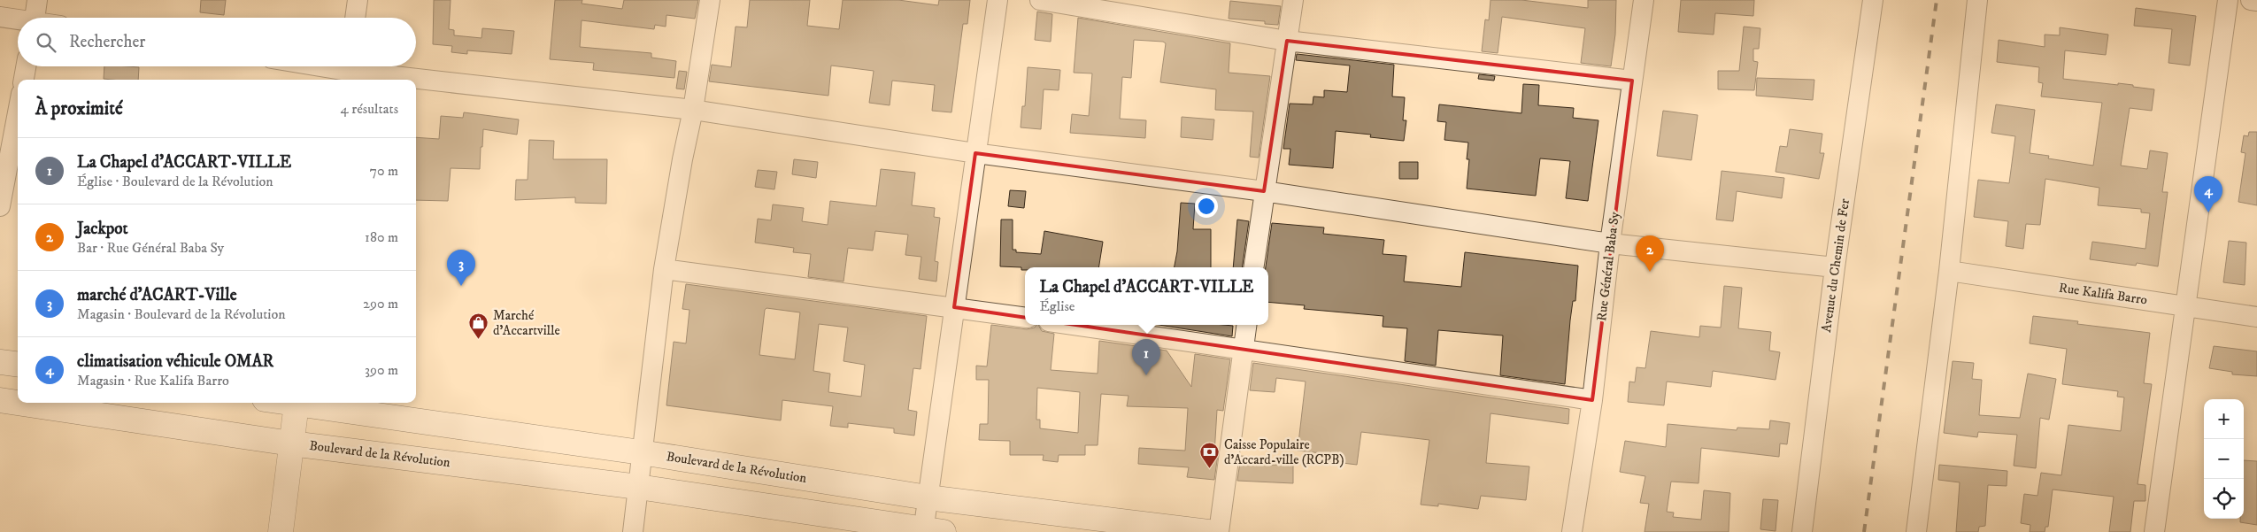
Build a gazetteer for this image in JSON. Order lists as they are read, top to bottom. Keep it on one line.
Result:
{"streets":{"main road":["Boulevard de la Révolution"],"street":["Avenue du Chemin de Fer","Rue Général Baba Sy","Rue Kalifa Barro"]},"places":{"shop":["Marché d'Accartville"],"bank":["Caisse Populaire d'Accard-ville (RCPB)"]},"page":{"search":"Rechercher","heading":["À proximité","4 résultats"],"list":[{"mark":"1","name":"La Chapel d'ACCART-VILLE","note":"Église · Boulevard de la Révolution","value":"70 m"},{"mark":"2","name":"Jackpot","note":"Bar · Rue Général Baba Sy","value":"180 m"},{"mark":"3","name":"marché d'ACART-Ville","note":"Magasin · Boulevard de la Révolution","value":"290 m"},{"mark":"4","name":"climatisation véhicule OMAR","note":"Magasin · Rue Kalifa Barro","value":"390 m"}],"pins":["4","2","3","1"],"popup":["La Chapel d'ACCART-VILLE","Église"],"map_buttons":["+","−"]}}
